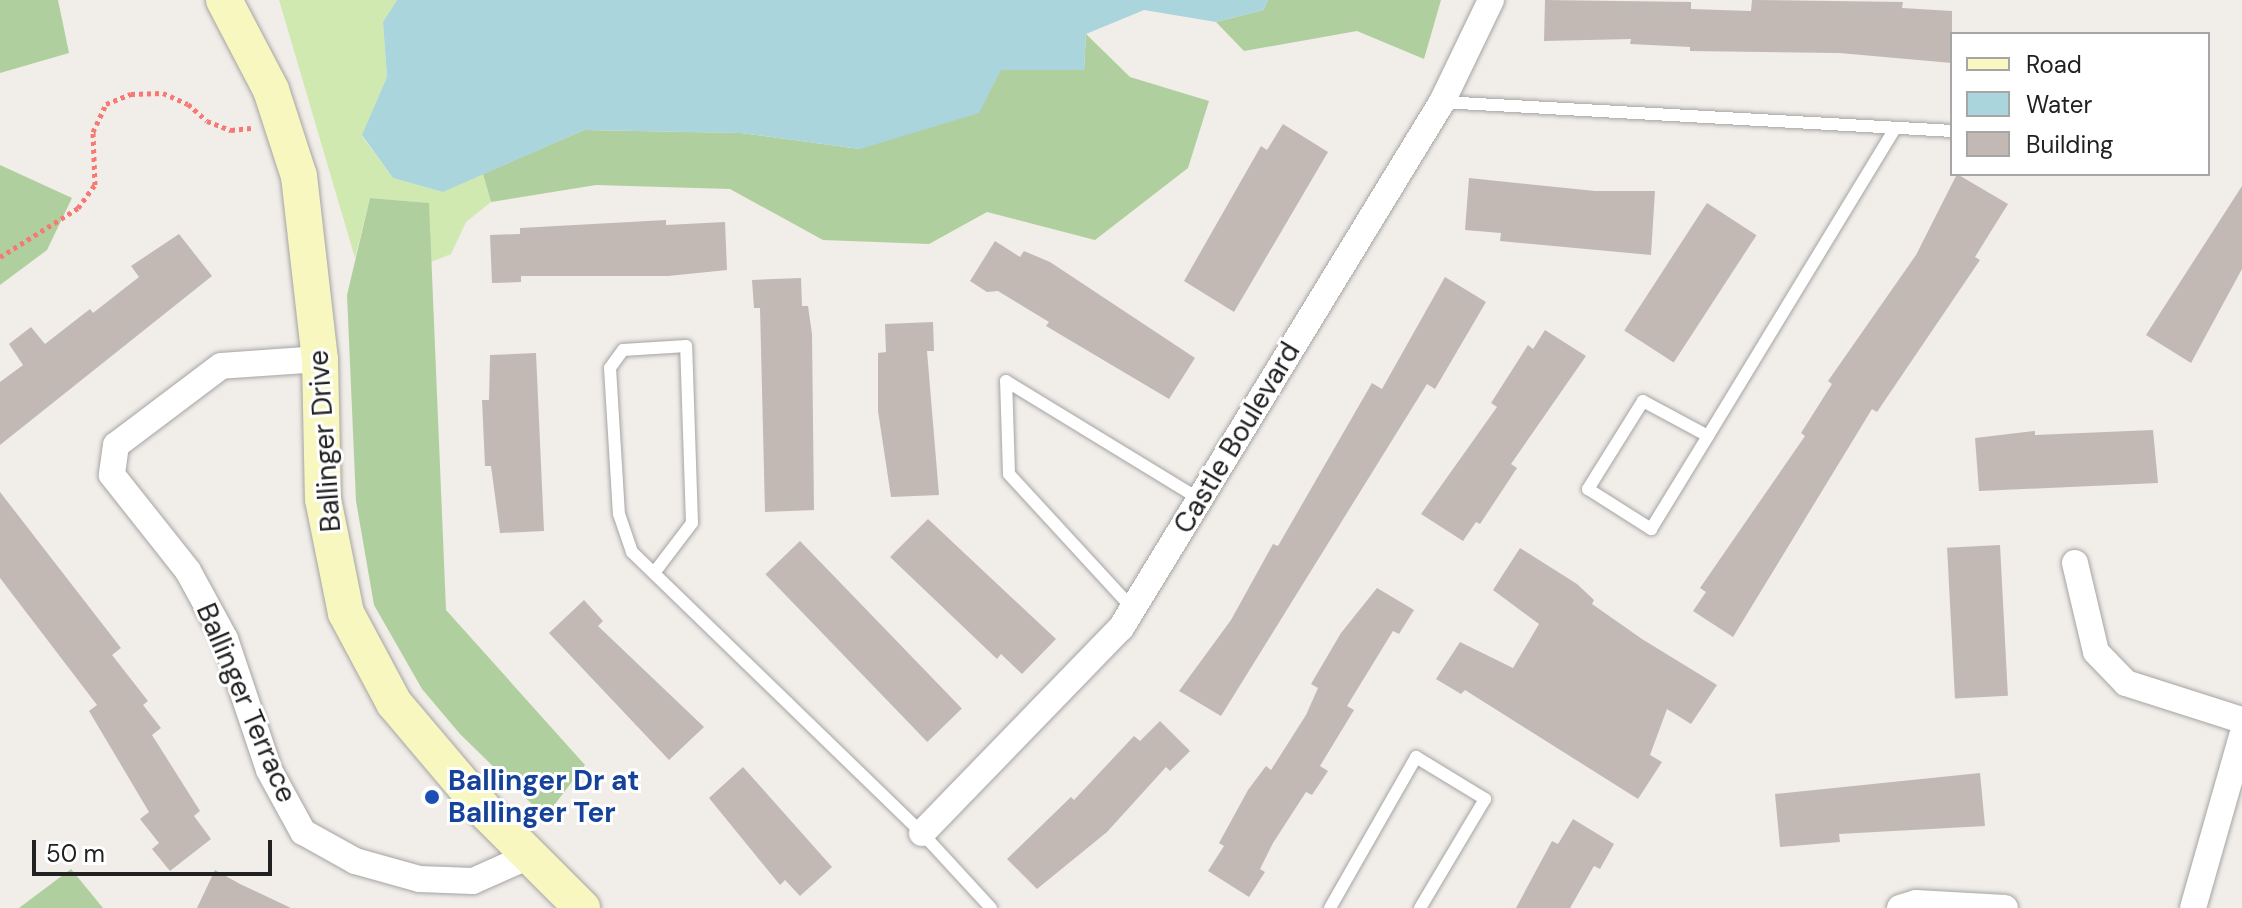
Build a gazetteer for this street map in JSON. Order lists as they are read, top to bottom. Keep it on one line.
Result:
{"streets":{"street":["Castle Boulevard","Ballinger Drive","Ballinger Terrace"]},"crossings":[["Ballinger Drive","Ballinger Terrace"]],"places":["Ballinger Dr at Ballinger Ter"],"legend":["Road","Water","Building"],"scale_bar":"50 m"}
